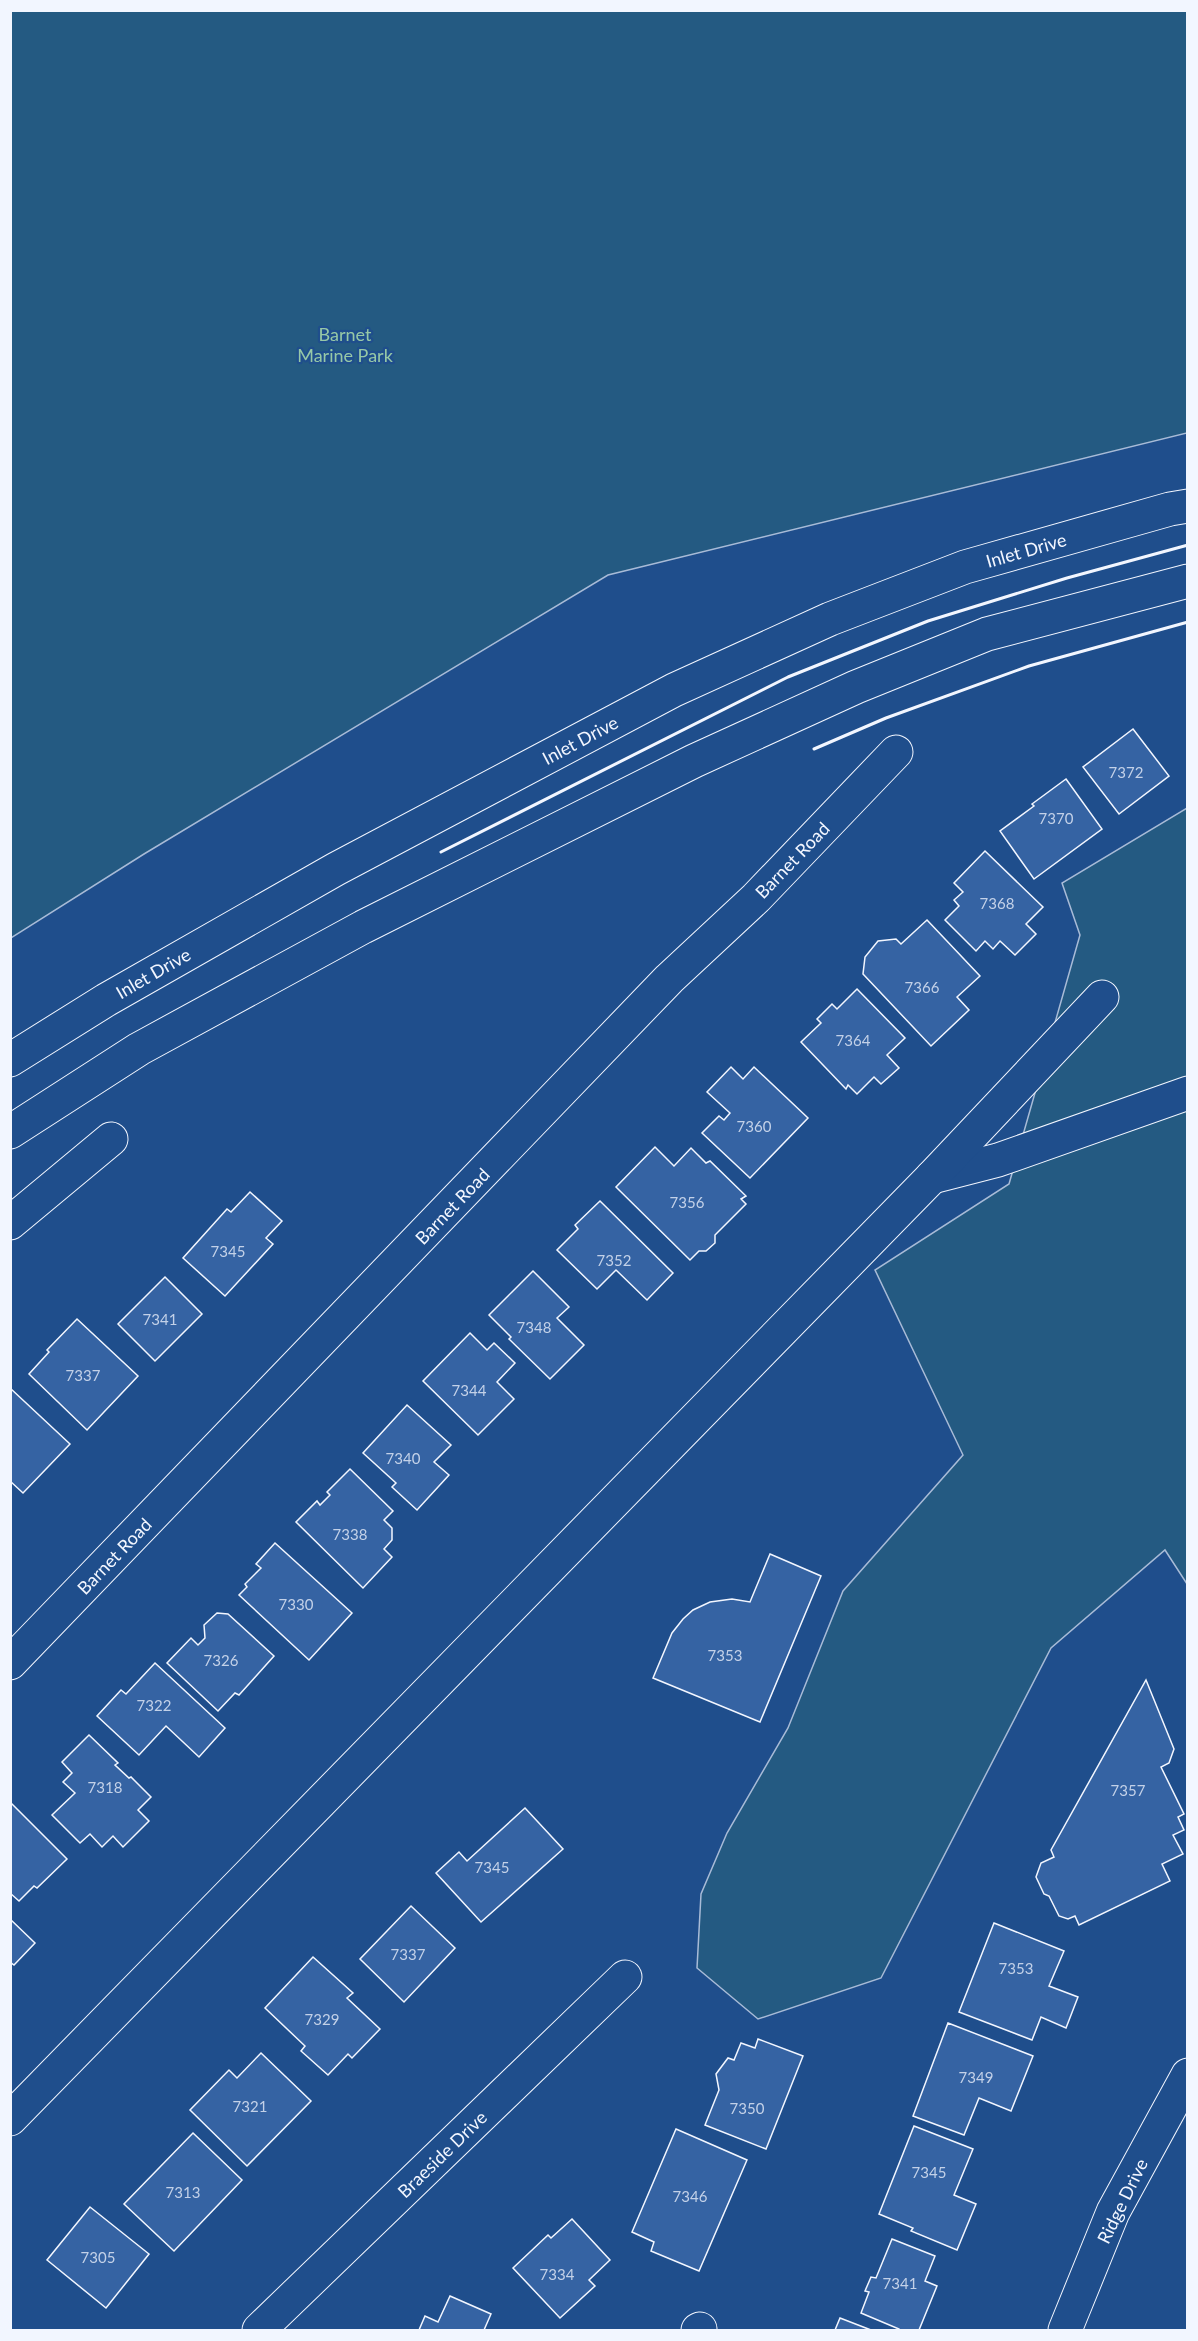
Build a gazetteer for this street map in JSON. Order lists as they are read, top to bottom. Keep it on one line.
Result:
{"streets":{"main road":["Inlet Drive","Barnet Road","Braeside Drive","Ridge Drive"]},"parks":["Barnet Marine Park"],"house_numbers":["7372","7370","7368","7366","7364","7360","7356","7345","7352","7341","7348","7337","7344","7340","7338","7330","7353","7326","7322","7318","7357","7345","7337","7353","7329","7349","7321","7350","7345","7313","7346","7305","7334","7341"]}
